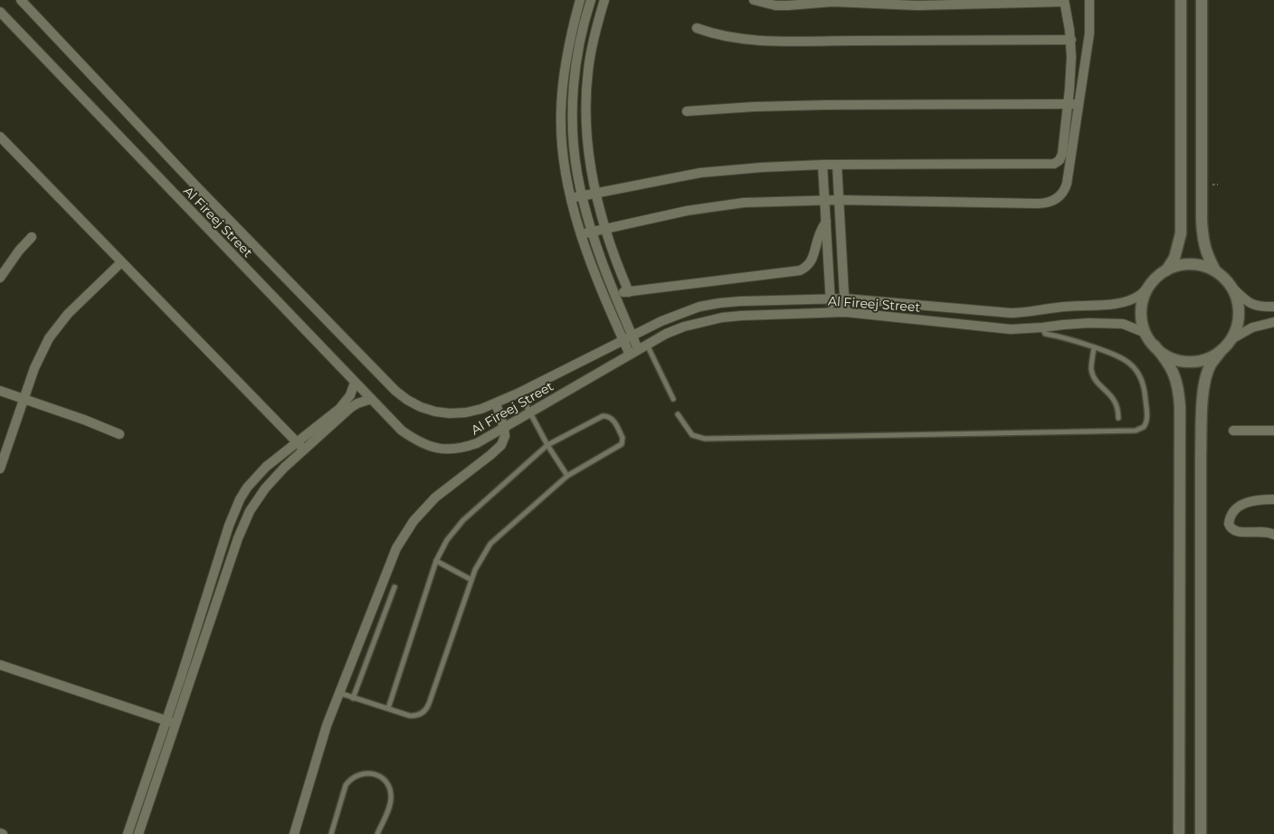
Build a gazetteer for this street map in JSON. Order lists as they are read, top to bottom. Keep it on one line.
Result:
{"streets":{"street":["Al Fireej Street"]}}
